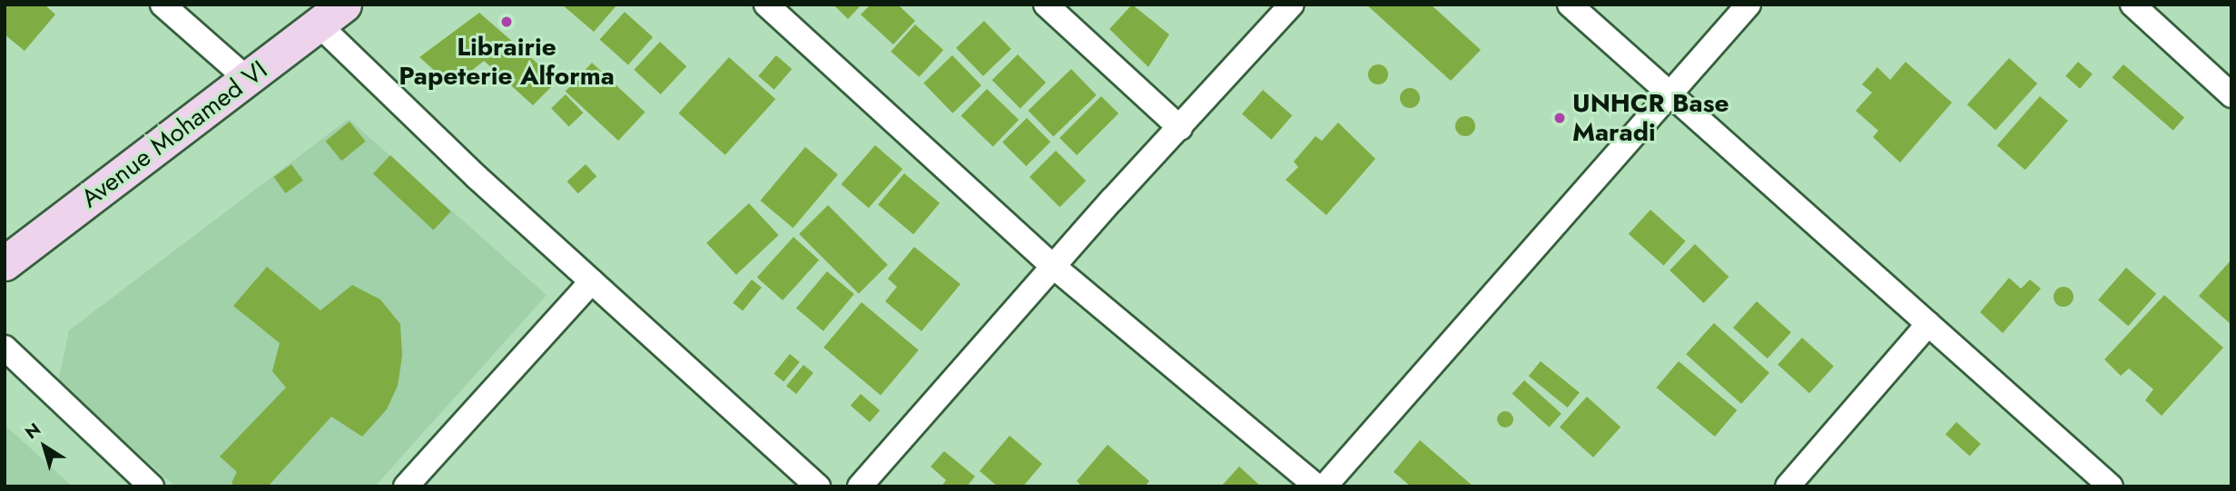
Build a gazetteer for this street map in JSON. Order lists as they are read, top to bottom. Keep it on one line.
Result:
{"streets":{"street":["Avenue Mohamed VI"]},"places":["Librairie Papeterie Alforma","UNHCR Base Maradi"],"north":"top left"}
